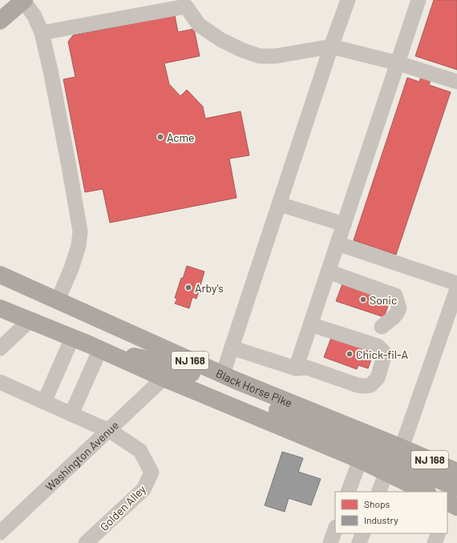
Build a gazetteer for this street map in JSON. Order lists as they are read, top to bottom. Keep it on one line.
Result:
{"streets":{"main road":["NJ 168","Black Horse Pike"],"street":["Washington Avenue","Golden Alley"]},"crossings":[["Black Horse Pike","Washington Avenue"],["Washington Avenue","Golden Alley"]],"places":["Acme","Arby's","Sonic","Chick-fil-A"],"legend":["Shops","Industry"]}
